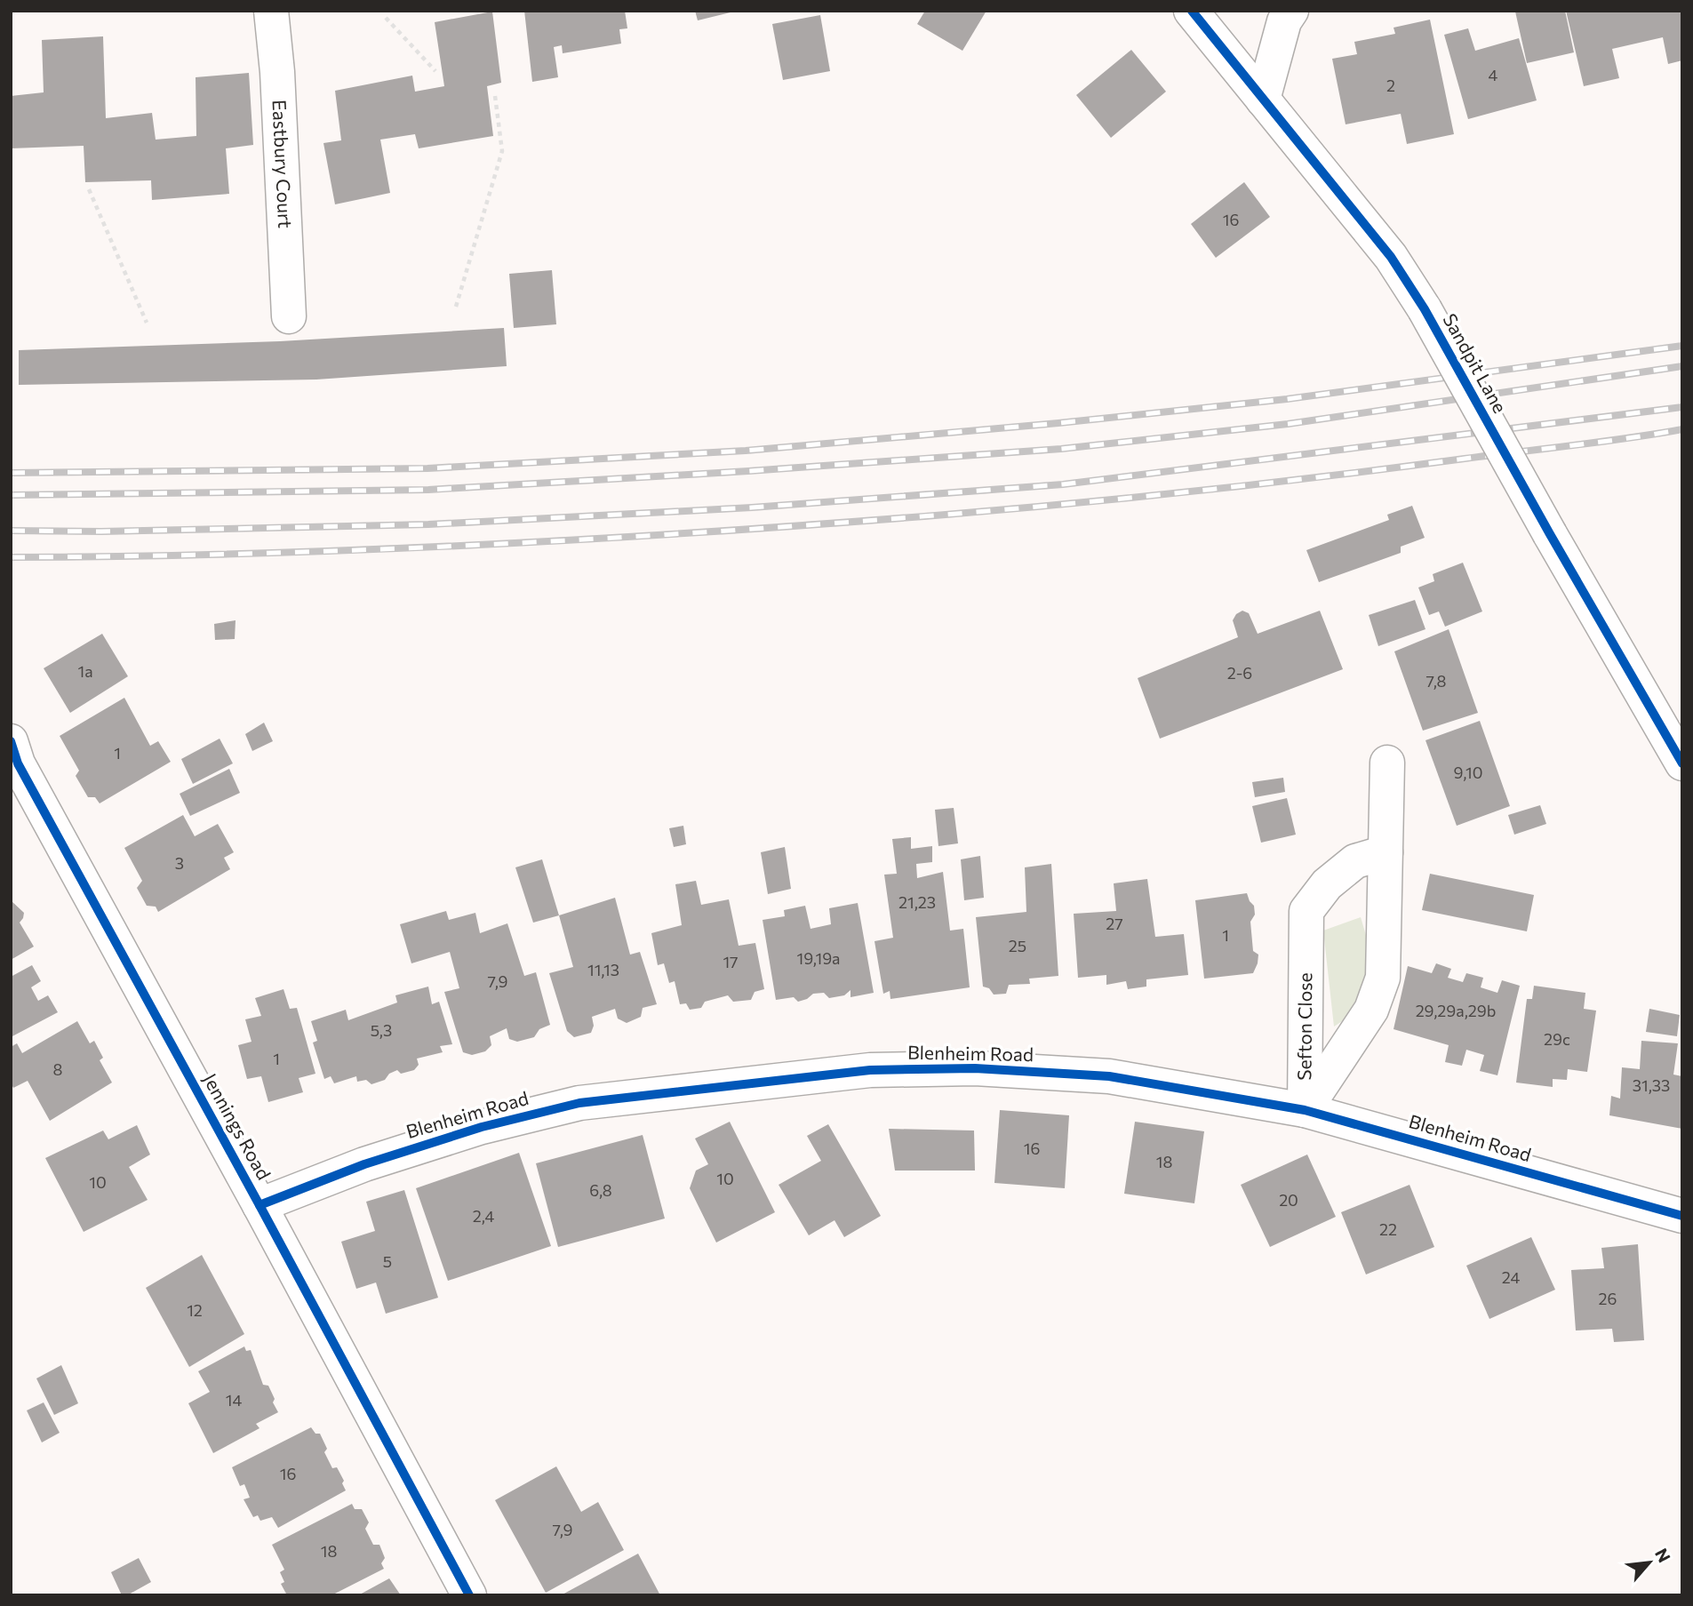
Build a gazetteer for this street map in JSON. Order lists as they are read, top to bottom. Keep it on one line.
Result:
{"streets":{"street":["Eastbury Court","Sandpit Lane","Sefton Close","Blenheim Road","Jennings Road"]},"crossings":[["Sefton Close","Blenheim Road"],["Blenheim Road","Jennings Road"]],"house_numbers":["4","2","16","1a","2-6","7,8","1","9,10","3","21,23","27","1","25","19,19a","17","11,13","7,9","29,29a,29b","5,3","29c","1","8","31,33","16","18","10","10","6,8","20","2,4","22","5","24","26","12","14","16","7,9","18"],"north":"top right"}
